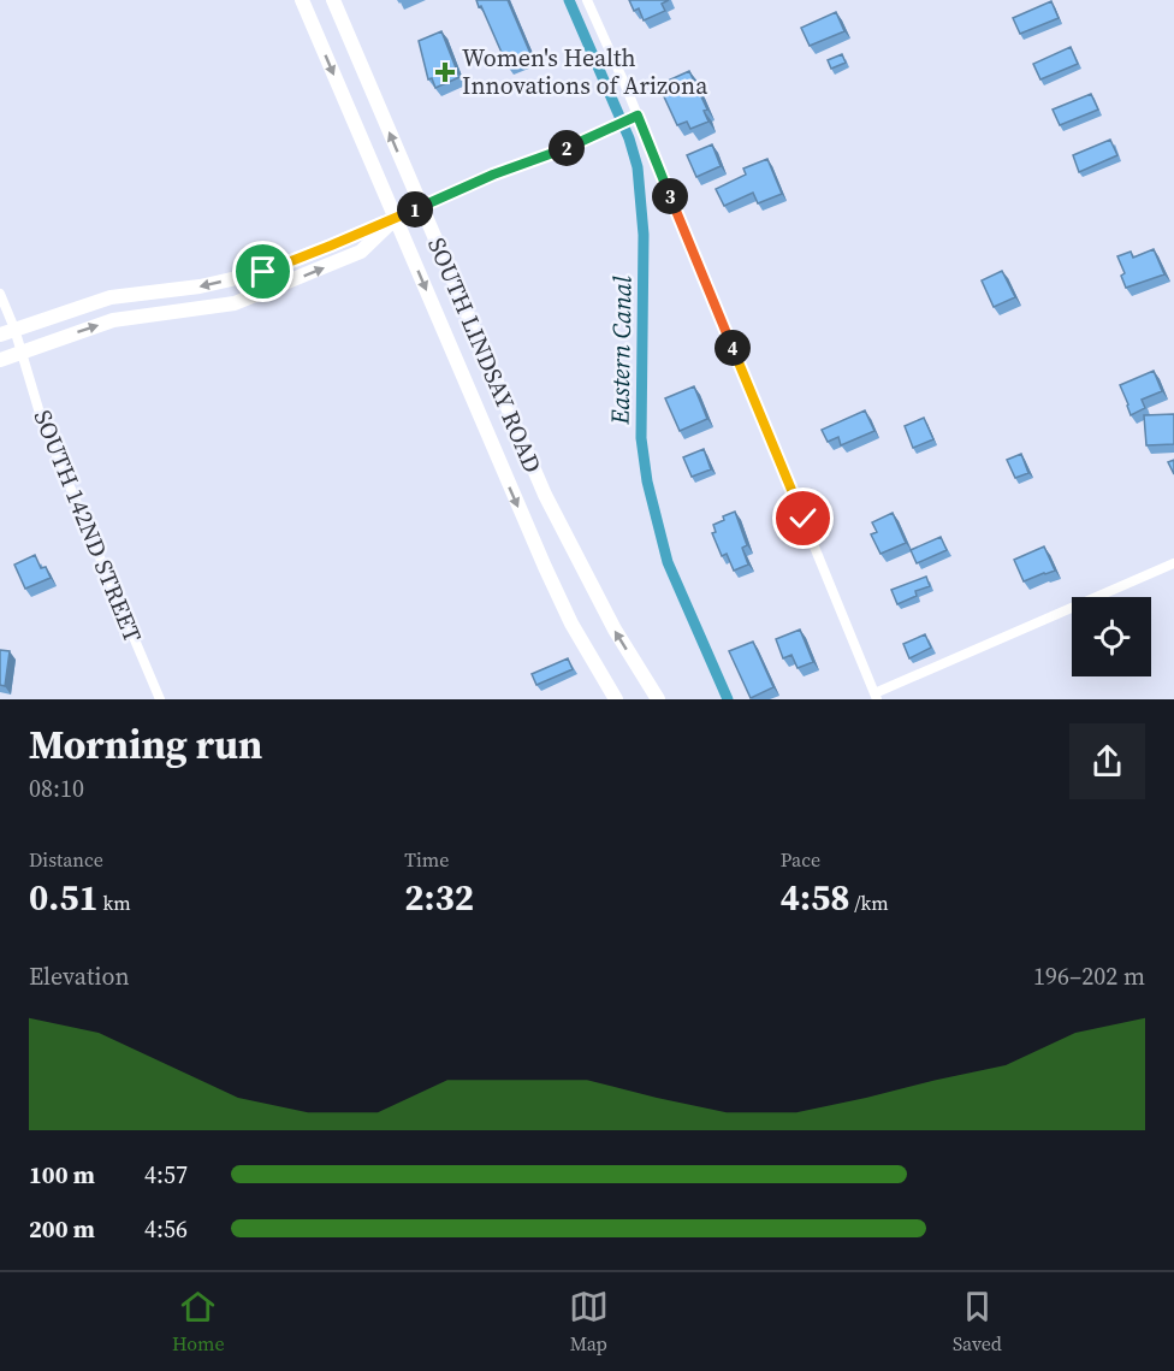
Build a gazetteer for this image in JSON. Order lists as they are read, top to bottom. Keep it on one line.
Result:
{"streets":{"main road":["SOUTH LINDSAY ROAD"],"street":["SOUTH 142ND STREET"]},"water":["Eastern Canal"],"places":{"health":["Women's Health Innovations of Arizona"]},"page":{"pins":["2","3","1","4"],"heading":["Morning run","08:10"],"stats":[["Distance","0.51 km"],["Time","2:32"],["Pace","4:58 /km"]],"chart":["Elevation","196–202 m"],"list":[{"name":"100 m","note":"4:57"},{"name":"200 m","note":"4:56"}],"tabs":["Home","Map","Saved"]}}
